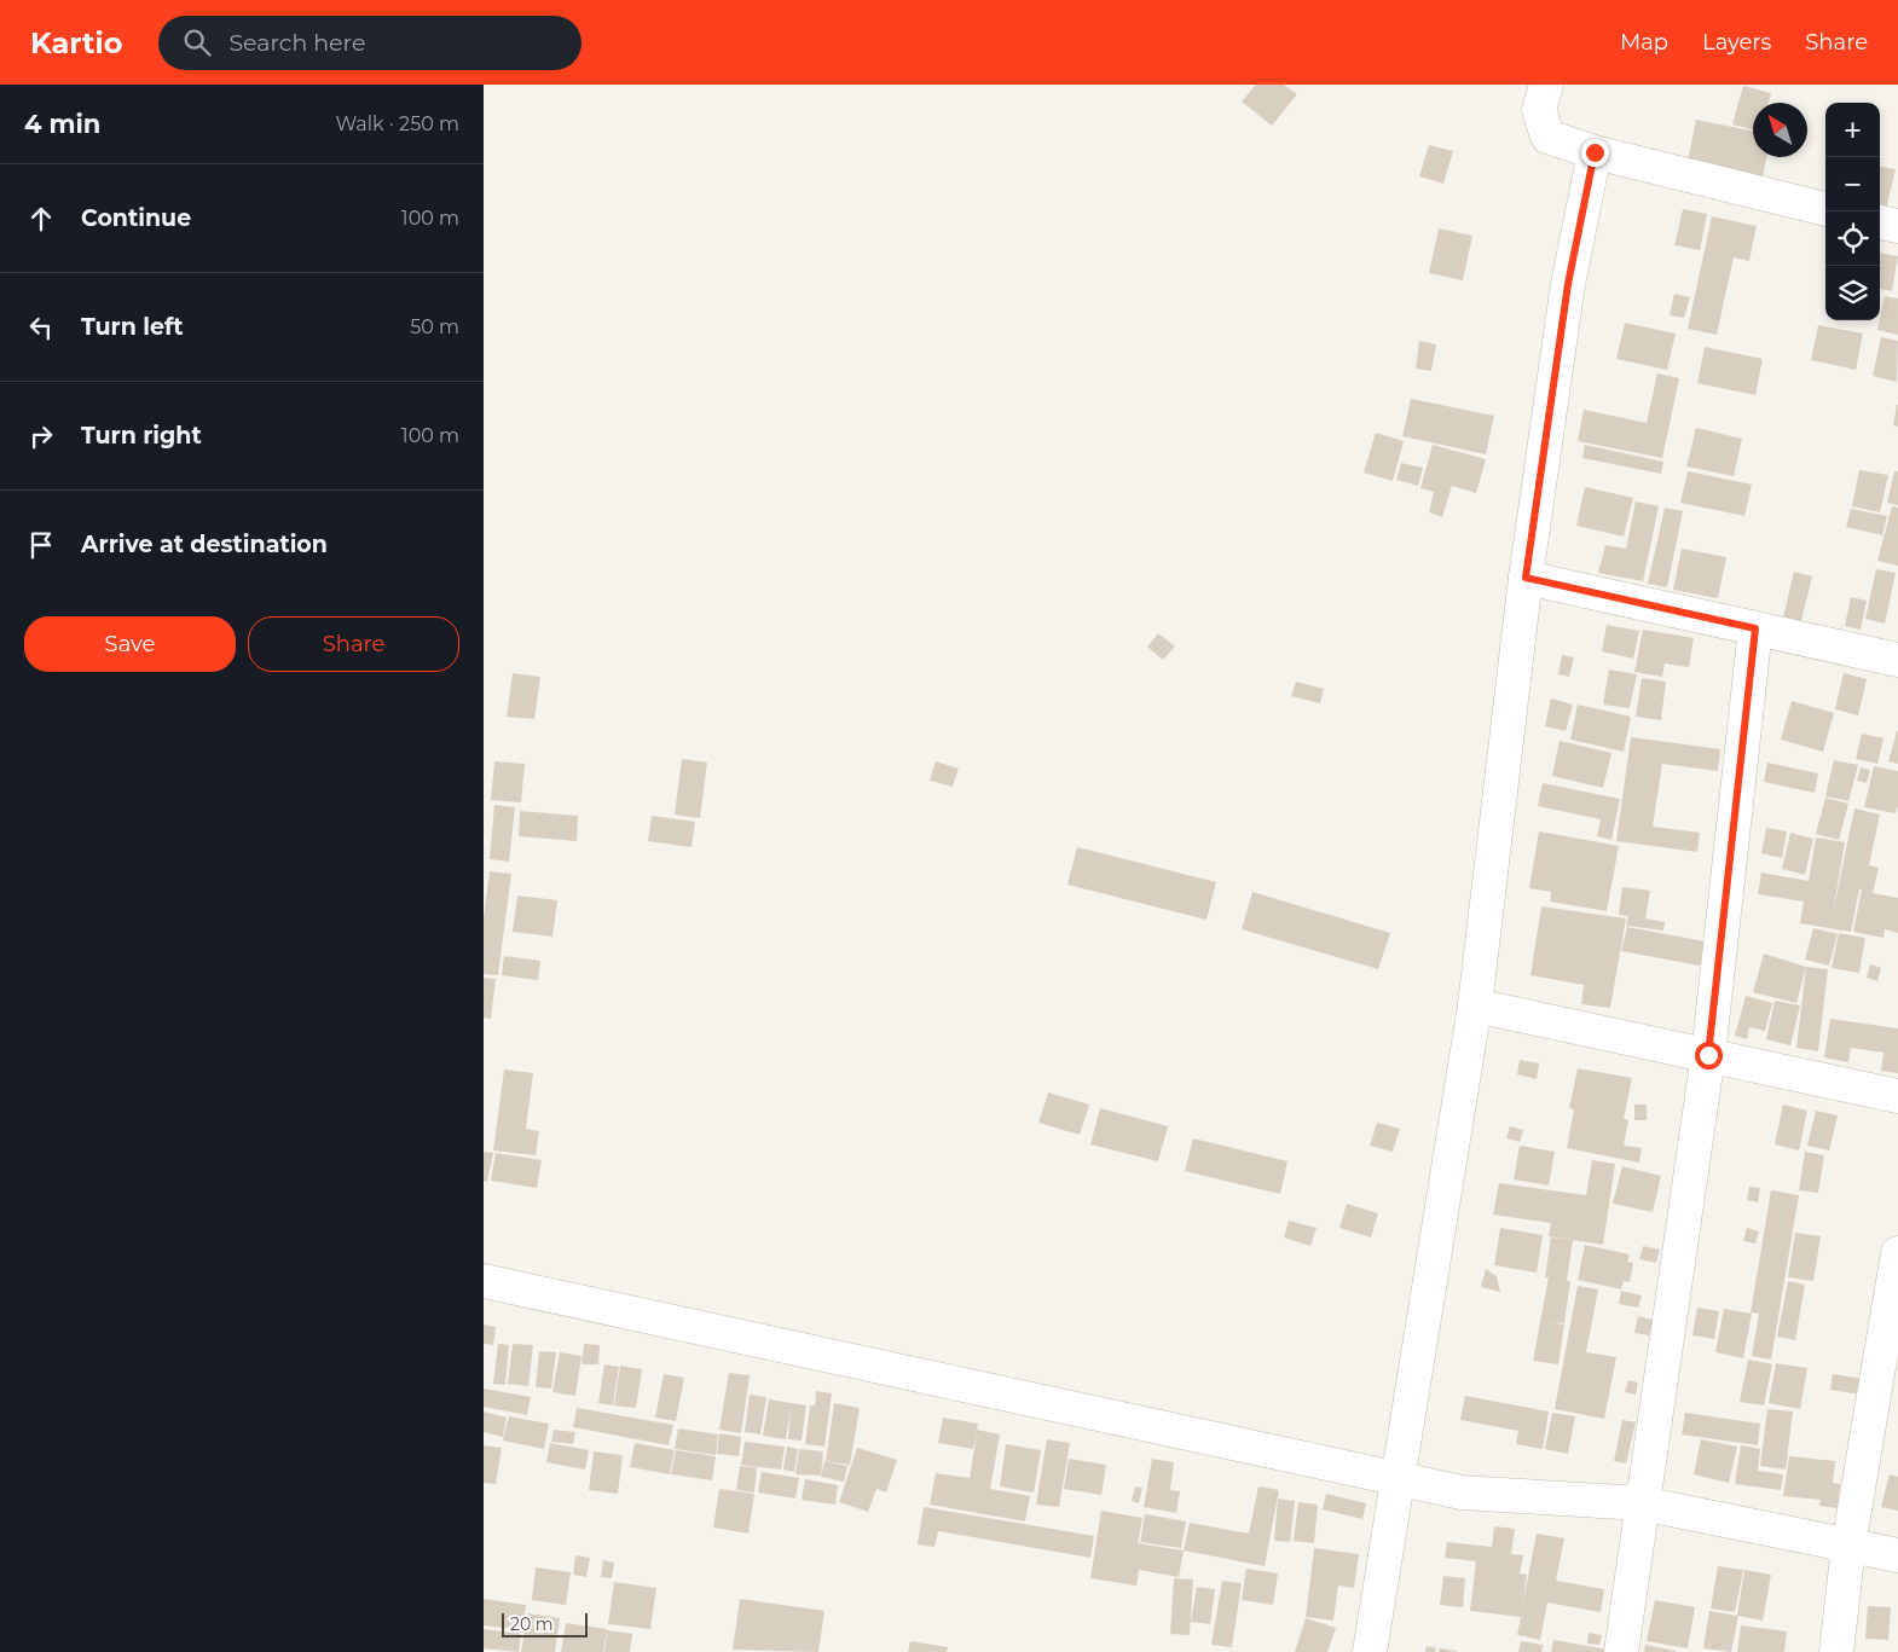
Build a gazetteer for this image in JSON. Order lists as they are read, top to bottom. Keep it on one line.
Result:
{"scale_bar":"20 m","north":"top left","page":{"header":"Kartio","search":"Search here","nav":["Map","Layers","Share"],"heading":["4 min","Walk · 250 m"],"map_buttons":["+","−"],"list":[["Continue","100 m"],["Turn left","50 m"],["Turn right","100 m"],"Arrive at destination"],"buttons":["Save","Share"],"scale":"20 m"}}
